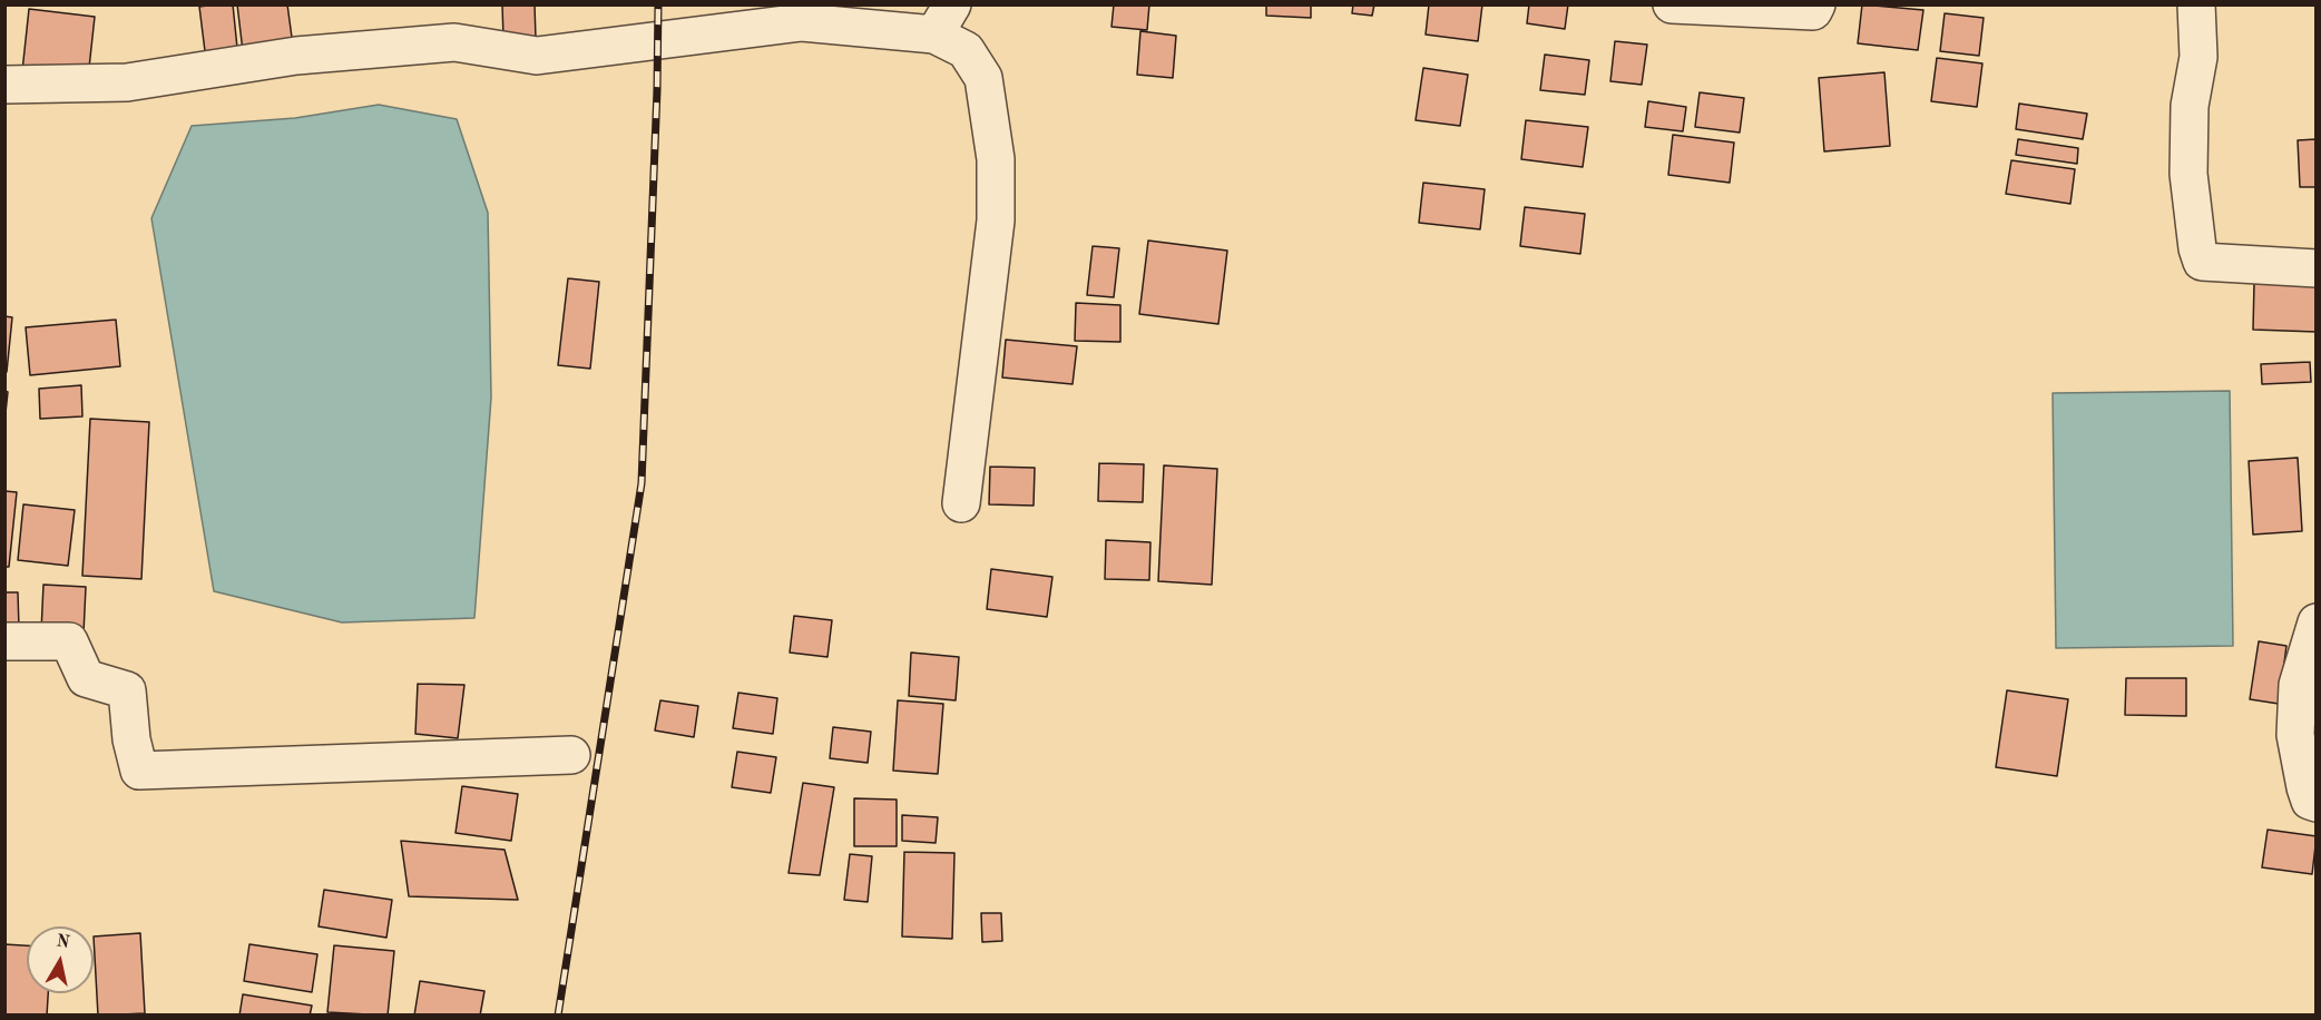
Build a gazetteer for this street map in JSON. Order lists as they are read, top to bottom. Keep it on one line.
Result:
{"north":"top"}
